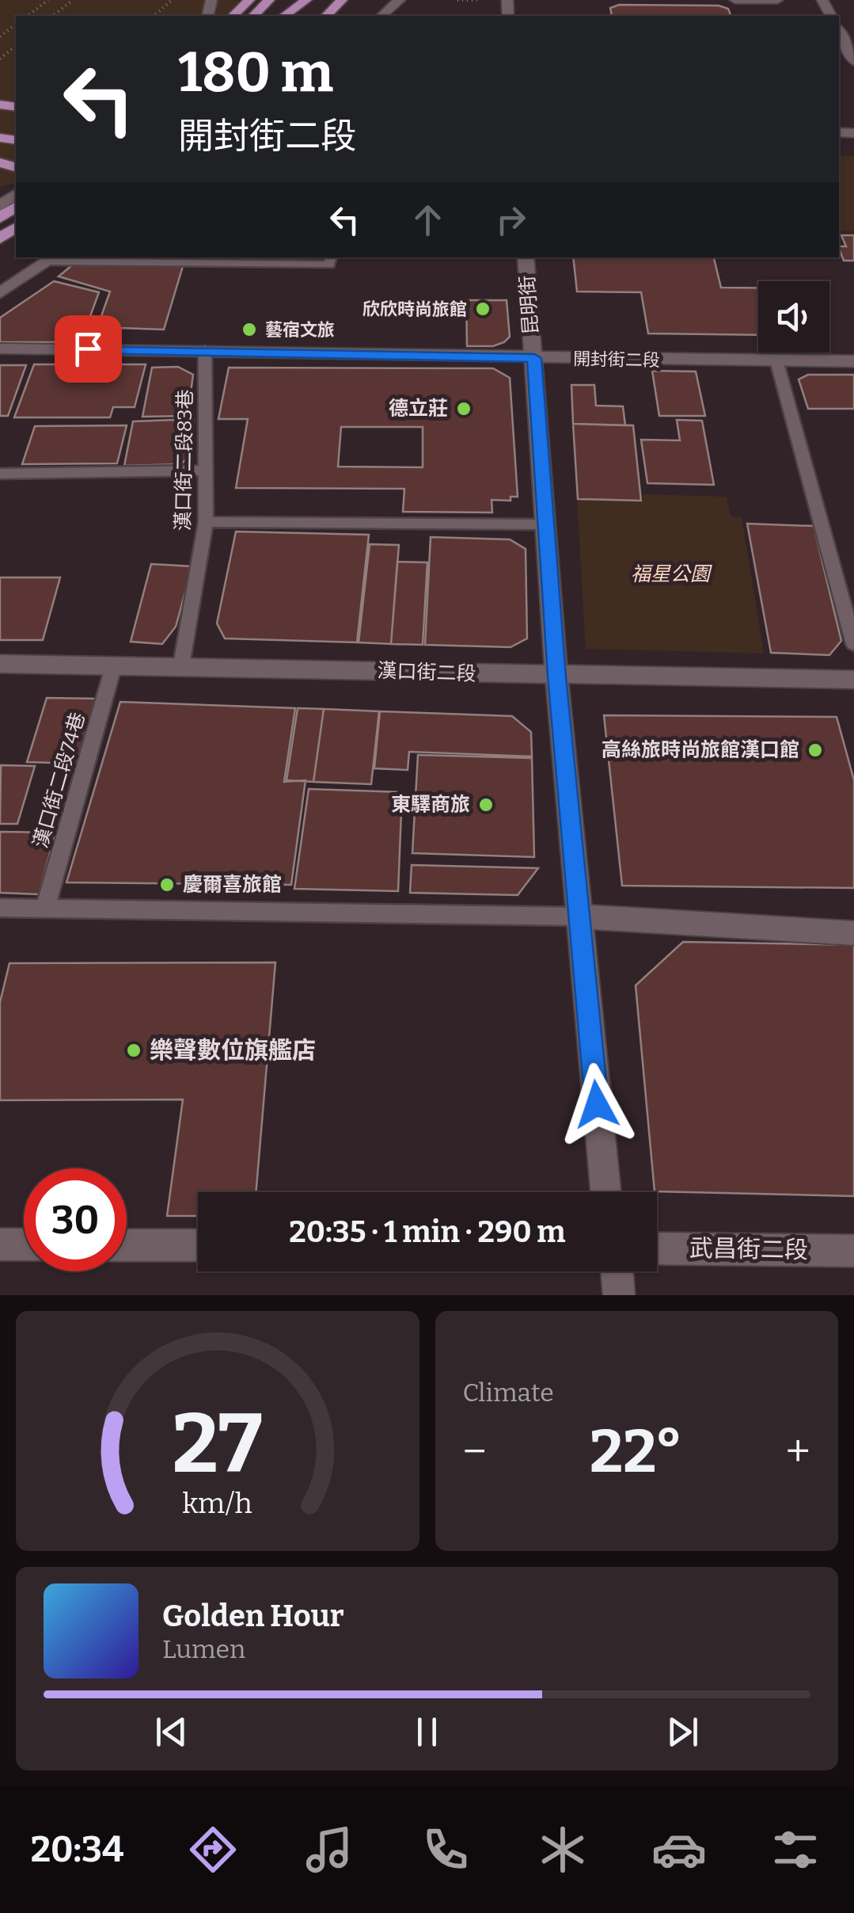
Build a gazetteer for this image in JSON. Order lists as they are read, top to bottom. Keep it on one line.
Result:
{"streets":{"street":["昆明街","開封街二段","漢口街二段","武昌街二段"],"lane":["漢口街二段83巷","漢口街二段74巷"]},"crossings":[["昆明街","開封街二段"],["昆明街","漢口街二段"],["開封街二段","漢口街二段83巷"],["漢口街二段83巷","漢口街二段"],["漢口街二段","漢口街二段74巷"]],"parks":["福星公園"],"places":["欣欣時尚旅館","藝宿文旅","德立莊","高絲旅時尚旅館漢口館","東驛商旅","慶爾喜旅館","樂聲數位旗艦店"],"page":{"turn":["180 m","開封街二段"],"limit":"30","trip":"20:35 · 1 min · 290 m","tile":"Climate","heat":["−","22°","+"],"song":["Golden Hour","Lumen"],"tabs":"20:34","gauge":["27","km/h"]}}
